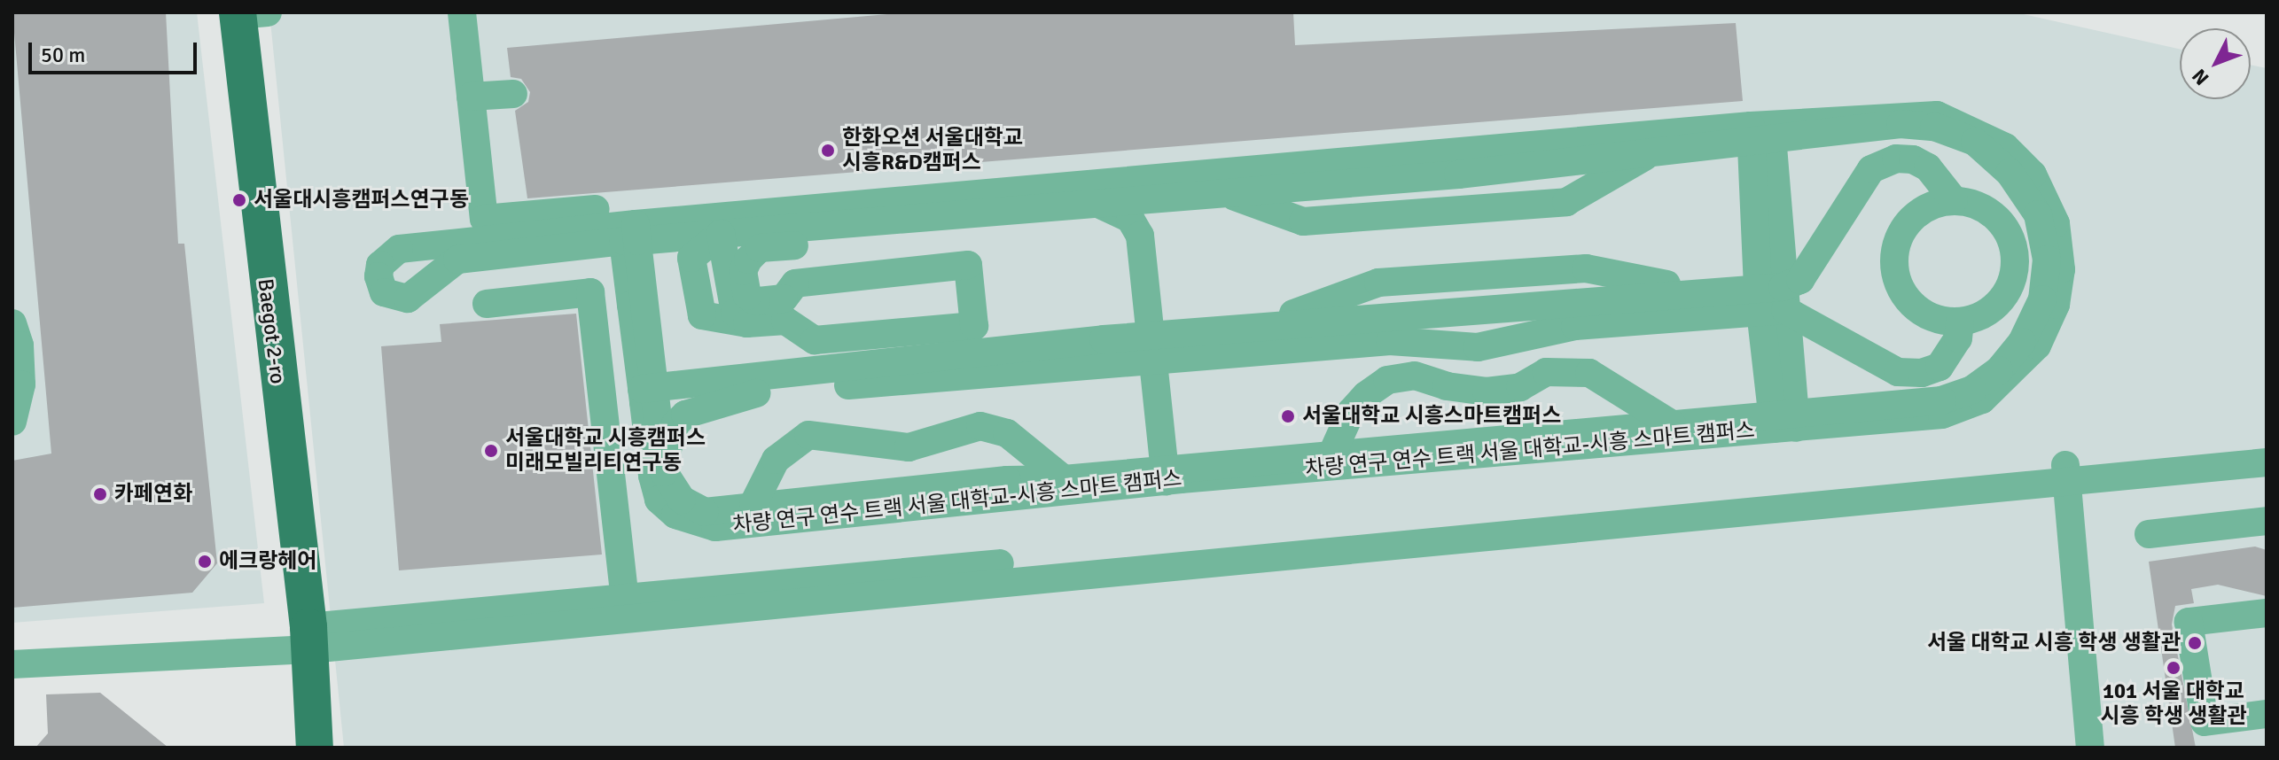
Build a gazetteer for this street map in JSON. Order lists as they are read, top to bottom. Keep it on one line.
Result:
{"streets":{"main road":["Baegot 2-ro"],"street":["차량 연구 연수 트랙 서울 대학교-시흥 스마트 캠퍼스"]},"places":["한화오션 서울대학교 시흥R&D캠퍼스","서울대시흥캠퍼스연구동","서울대학교 시흥스마트캠퍼스","서울대학교 시흥캠퍼스 미래모빌리티연구동","카페연화","에크랑헤어","서울 대학교 시흥 학생 생활관","101 서울 대학교 시흥 학생 생활관"],"scale_bar":"50 m","north":"bottom left"}
